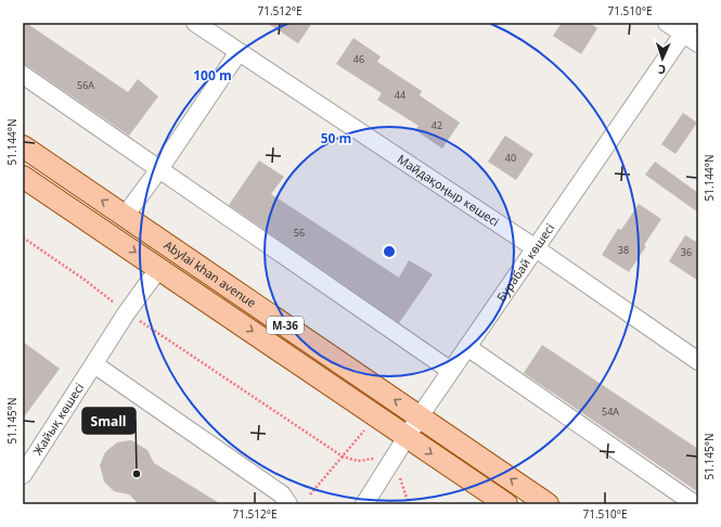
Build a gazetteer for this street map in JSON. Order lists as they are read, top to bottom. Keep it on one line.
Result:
{"streets":{"main road":["Abylai khan avenue","M-36"],"street":["Майдақоңыр көшесі","Бурабай көшесі","Жайық көшесі"]},"crossings":[["Майдақоңыр көшесі","Бурабай көшесі"],["Бурабай көшесі","Abylai khan avenue"],["Abylai khan avenue","Жайық көшесі"]],"places":["Small"],"house_numbers":["46","56А","44","42","40","56","38","36","54А"],"north":"bottom","coordinates":["71.512°E","71.510°E","51.144°N","51.145°N"],"rings":["100 m","50 m"]}
